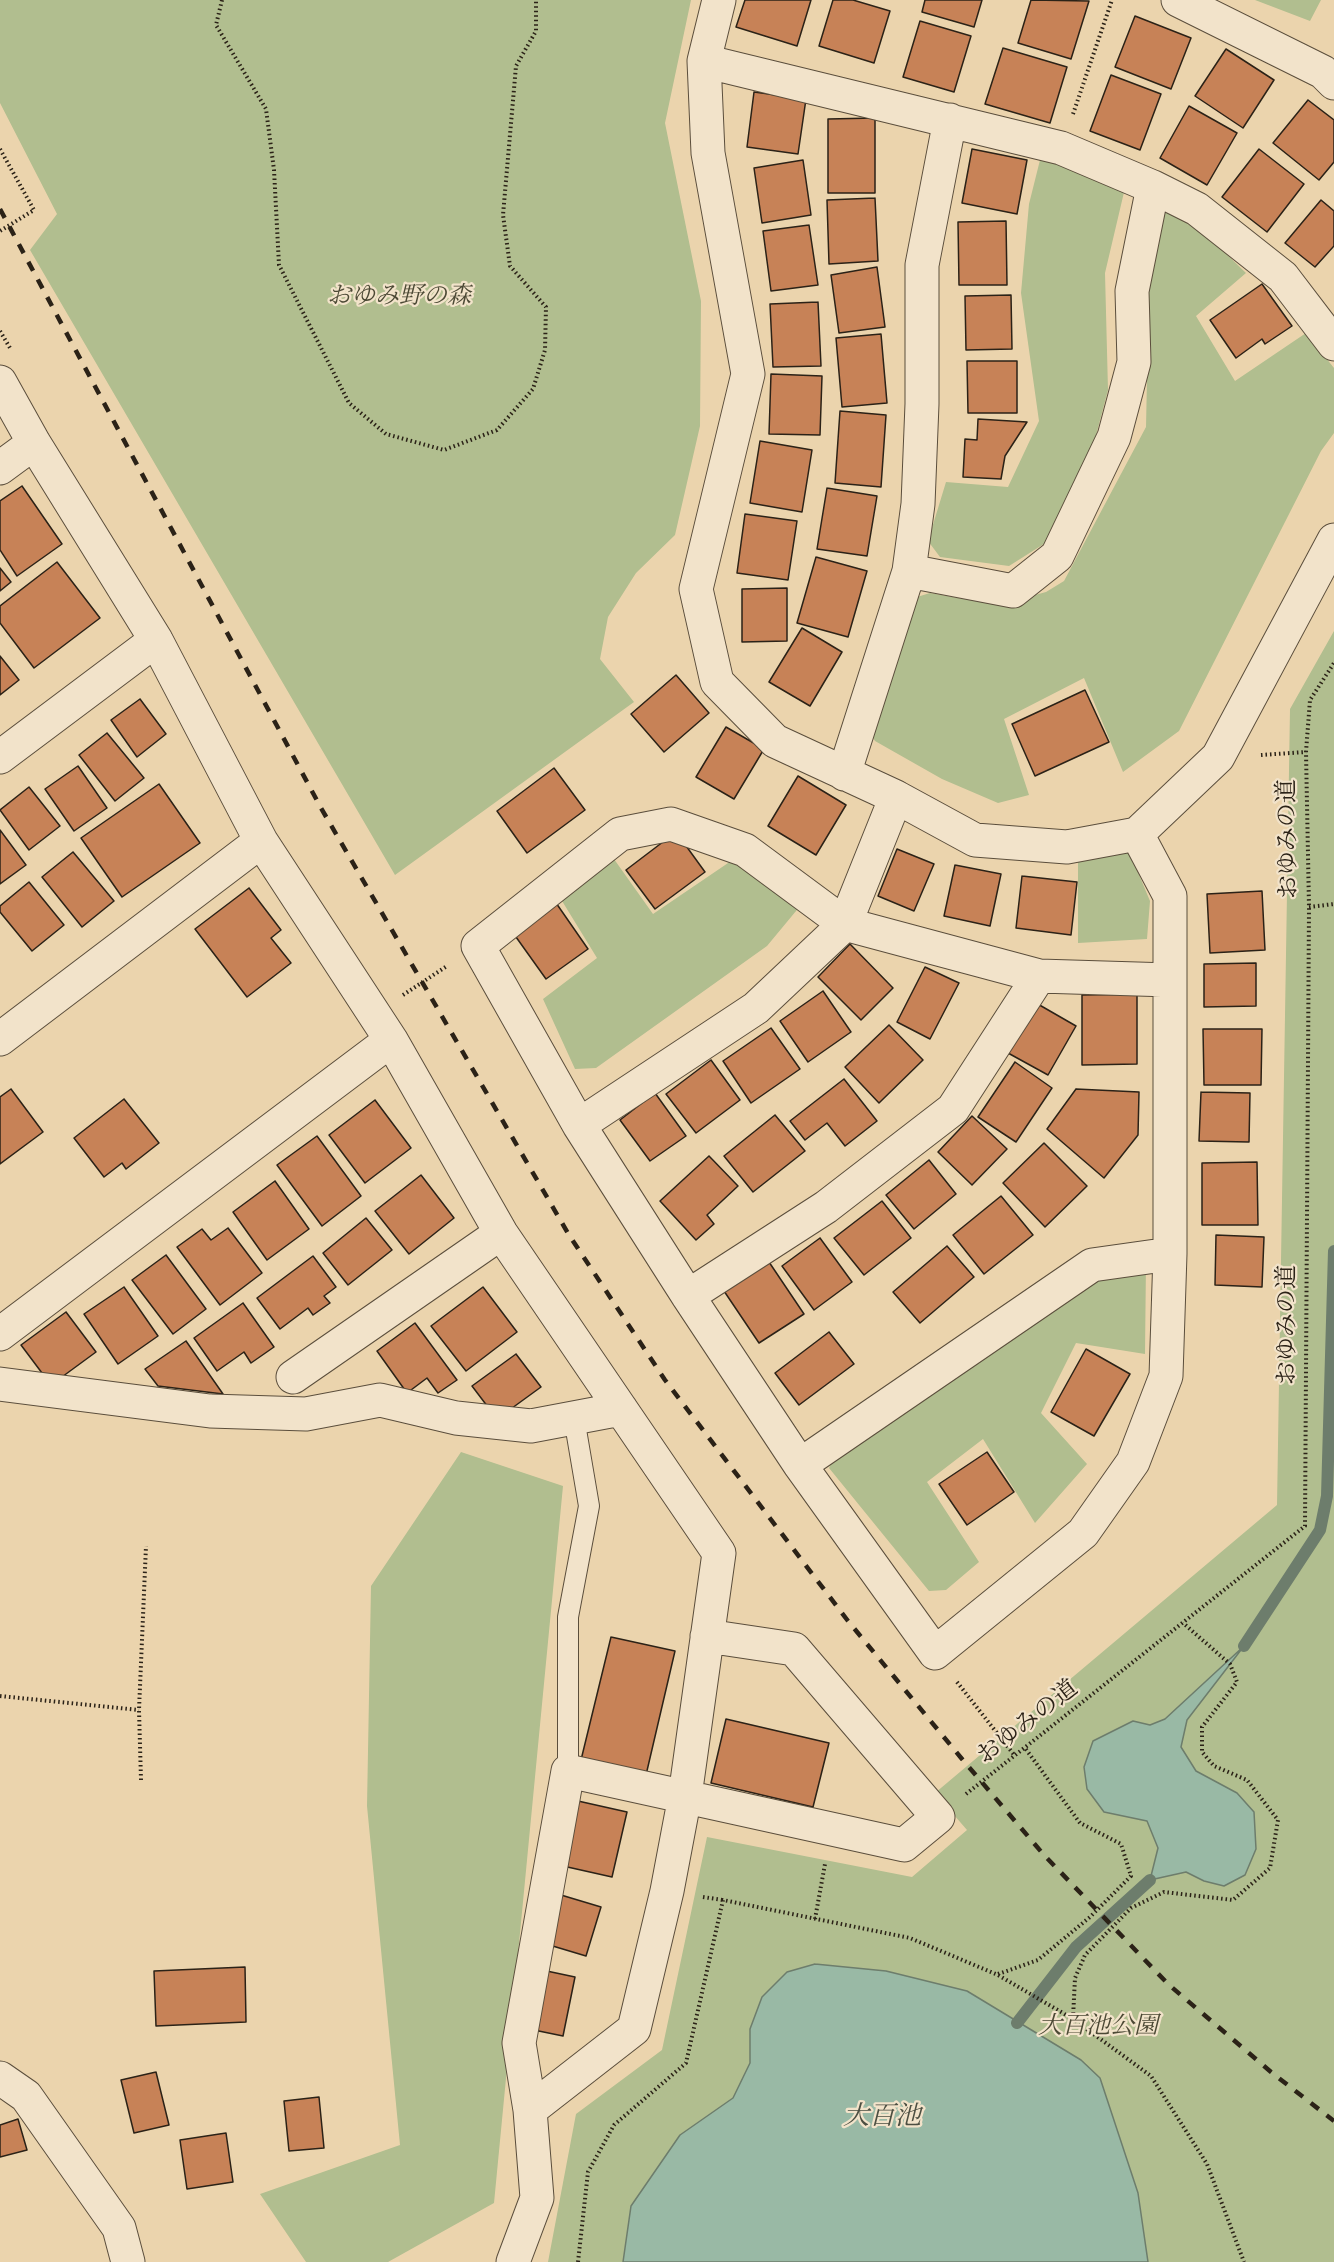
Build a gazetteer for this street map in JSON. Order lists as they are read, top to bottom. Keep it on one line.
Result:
{"streets":{"path":["おゆみの道"]},"water":["大百池"],"parks":["おゆみ野の森","大百池公園"]}
